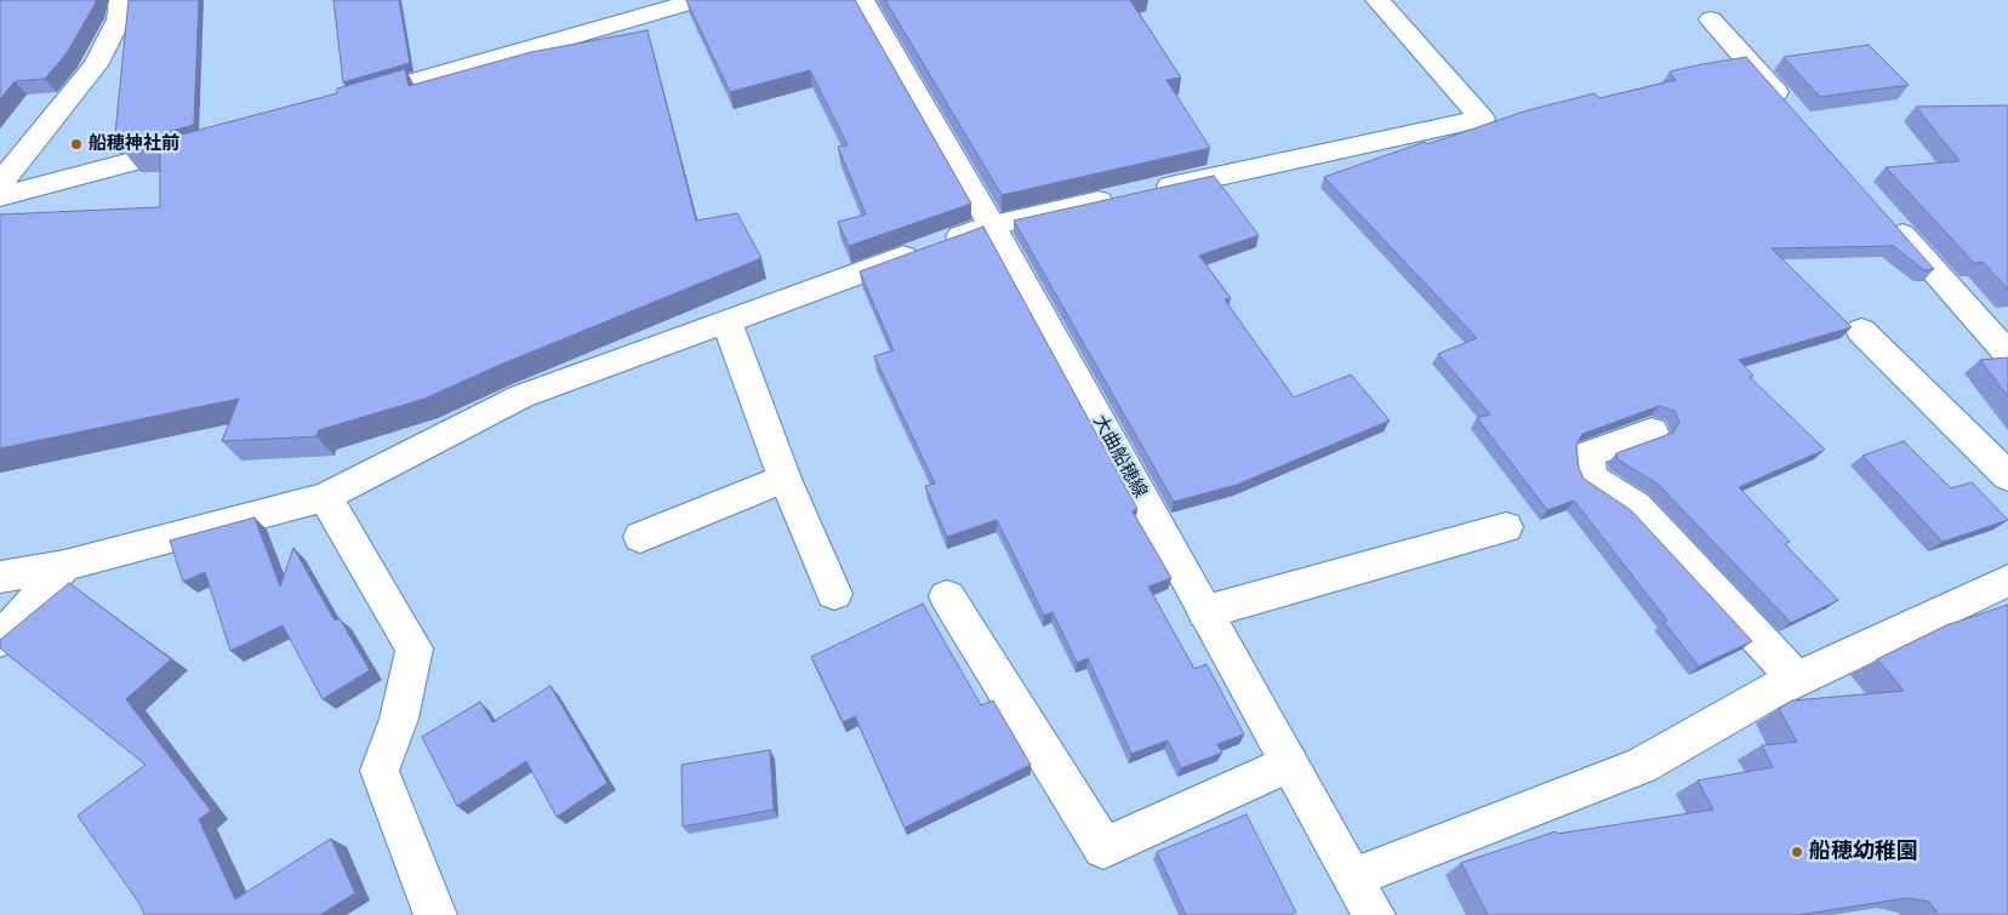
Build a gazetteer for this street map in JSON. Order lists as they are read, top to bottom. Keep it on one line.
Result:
{"streets":{"street":["大曲船穂線"]},"places":["船穂神社前","船穂幼稚園"]}
